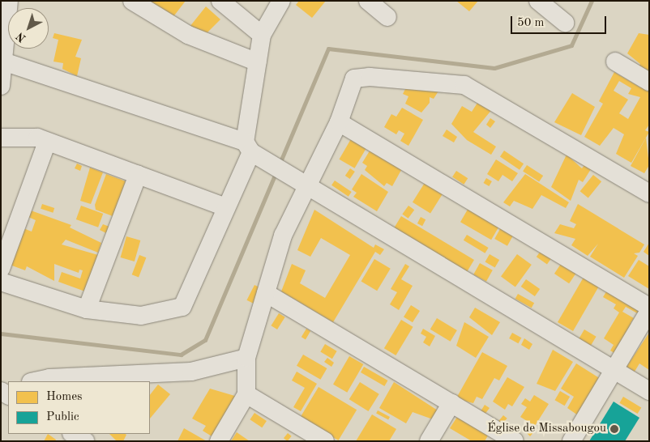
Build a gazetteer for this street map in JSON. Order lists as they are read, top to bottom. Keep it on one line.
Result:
{"places":["Église de Missabougou"],"legend":["Homes","Public"],"scale_bar":"50 m","north":"bottom left"}
